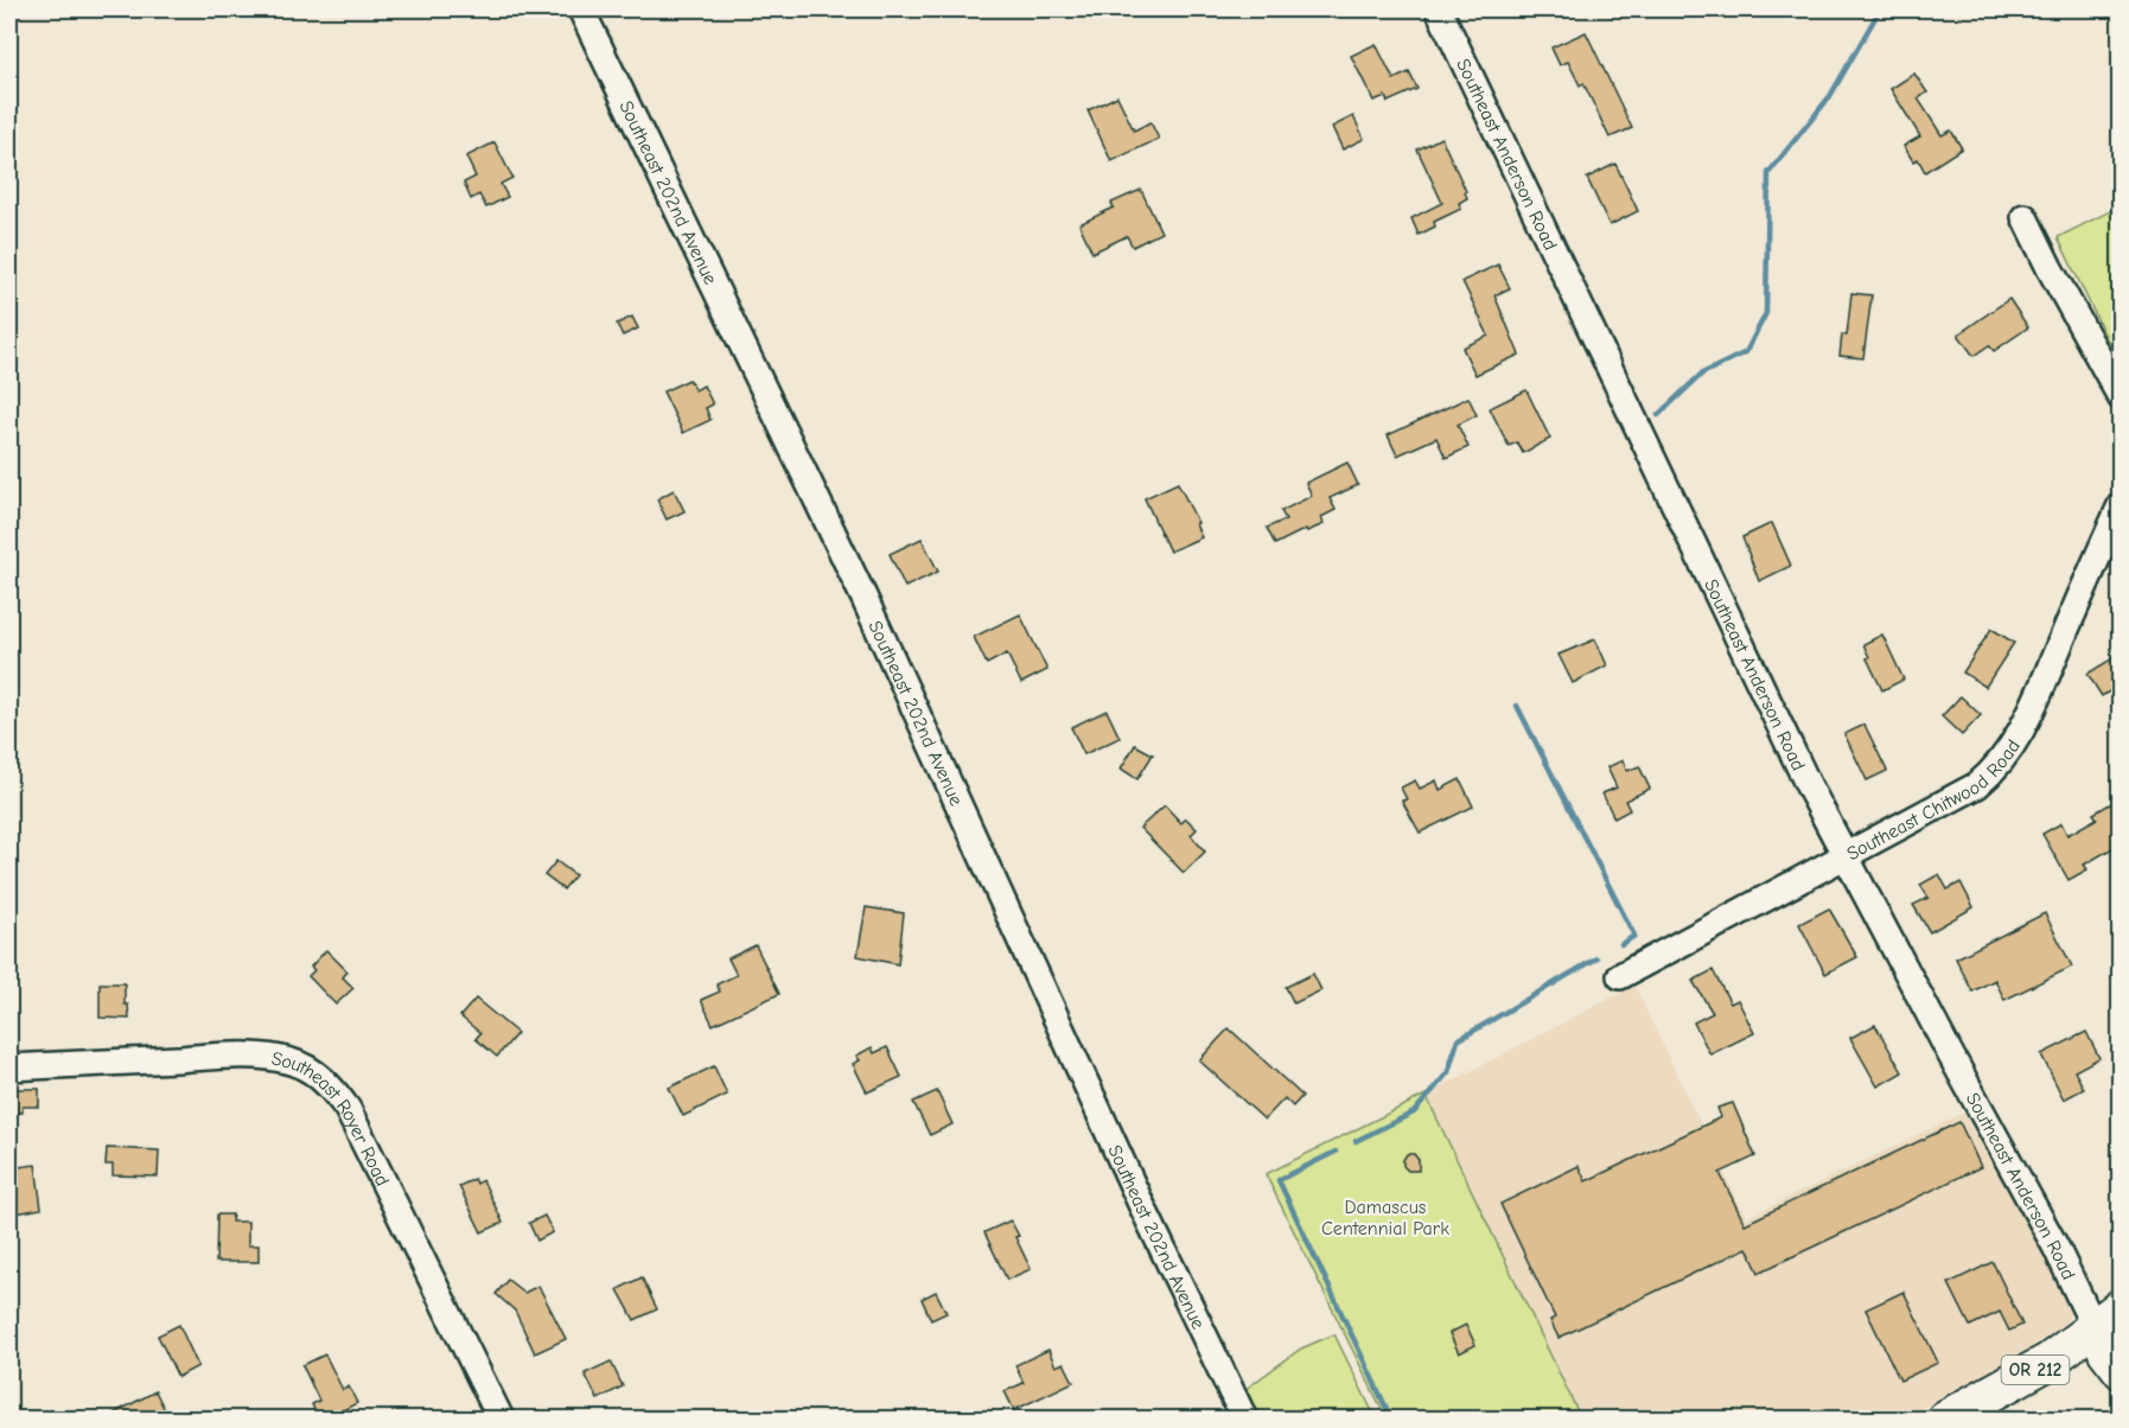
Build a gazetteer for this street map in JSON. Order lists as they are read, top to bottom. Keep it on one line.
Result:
{"streets":{"highway":["OR 212"],"street":["Southeast Anderson Road","Southeast 202nd Avenue","Southeast Chitwood Road","Southeast Royer Road"]},"crossings":[["Southeast Anderson Road","Southeast Chitwood Road"],["Southeast Anderson Road","OR 212"]],"parks":["Damascus Centennial Park"]}
